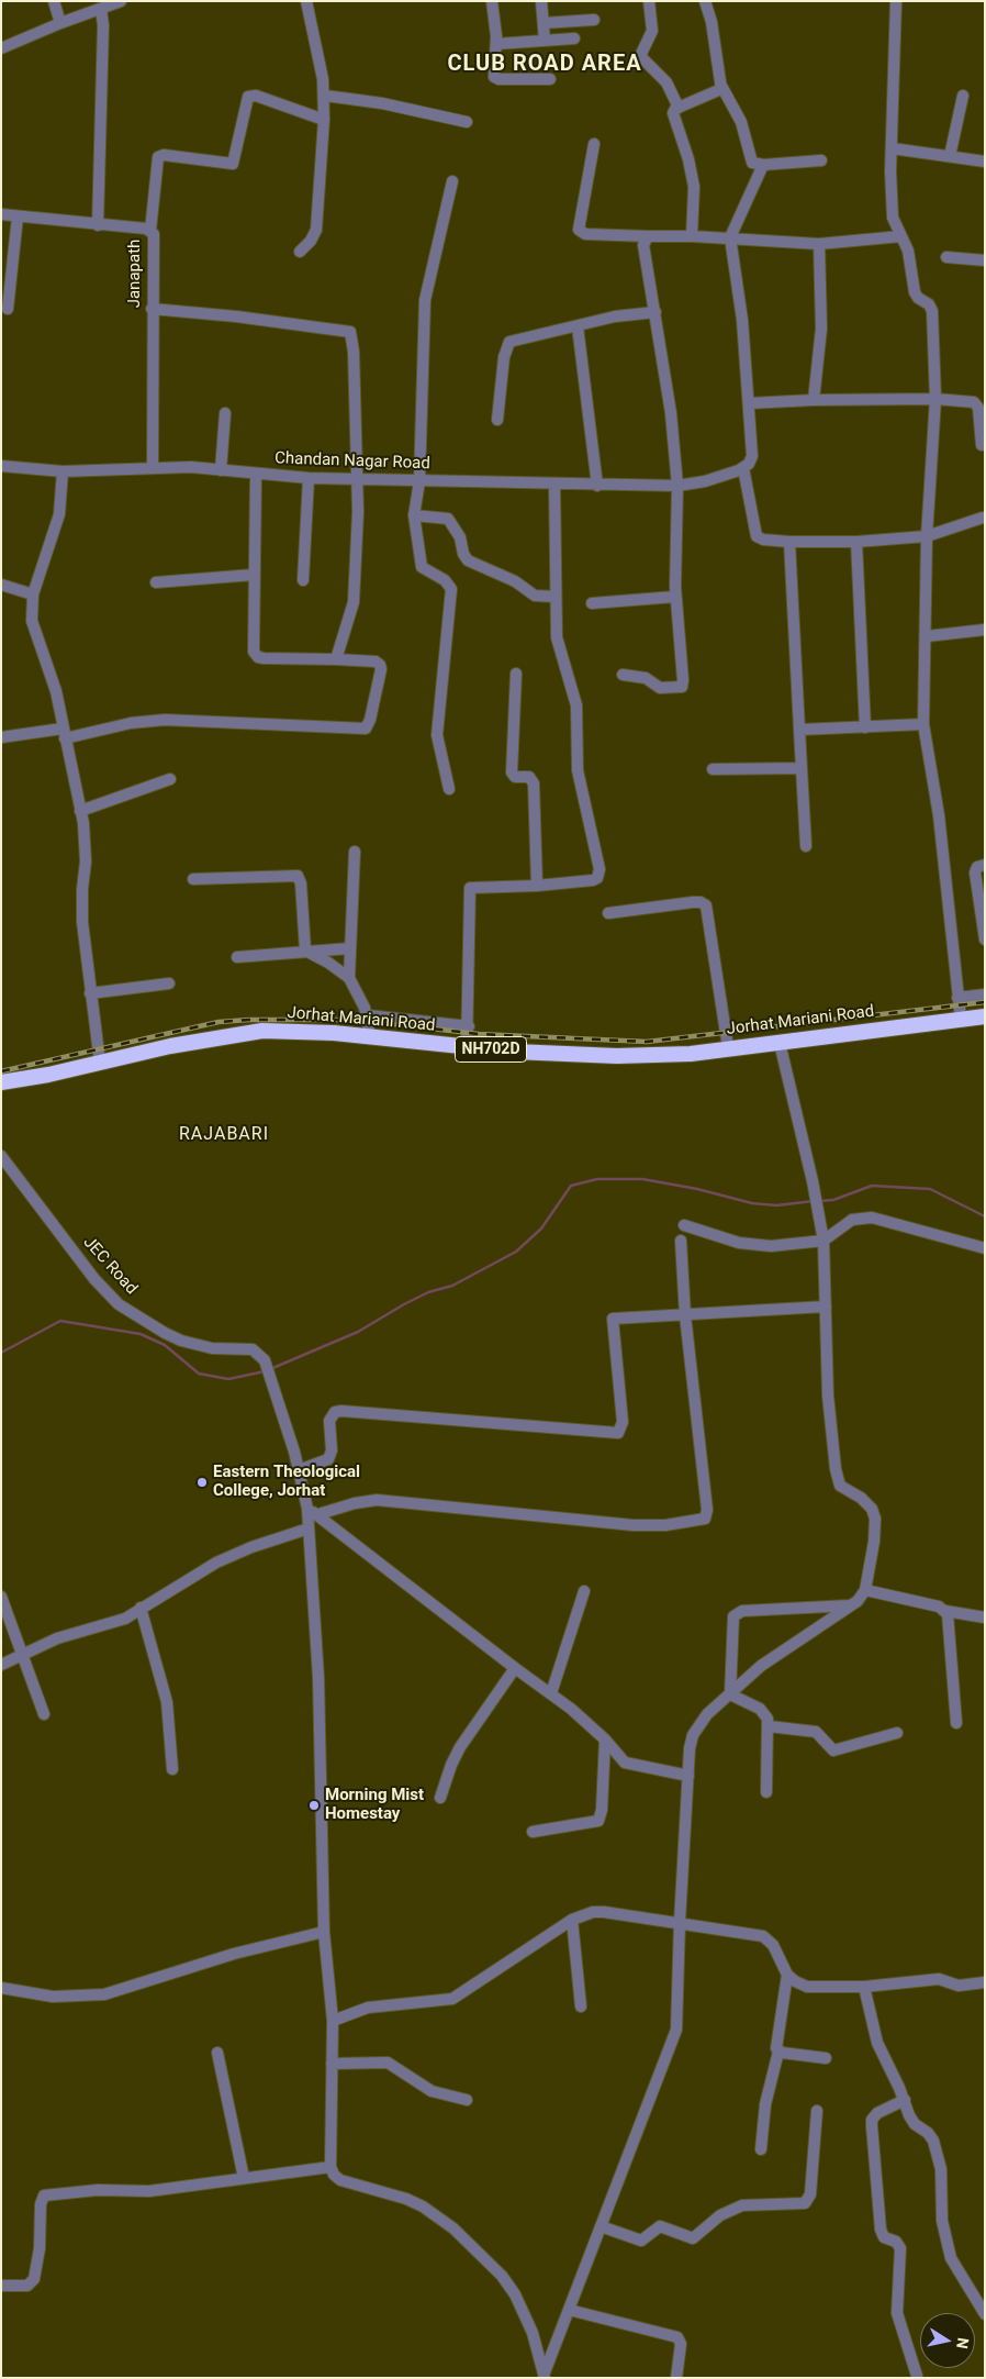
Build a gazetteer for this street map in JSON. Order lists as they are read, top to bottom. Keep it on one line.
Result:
{"streets":{"highway":["Jorhat Mariani Road","NH702D"],"street":["Janapath","Chandan Nagar Road","JEC Road"]},"crossings":[["Janapath","Chandan Nagar Road"]],"districts":["CLUB ROAD AREA","RAJABARI"],"places":["Eastern Theological College, Jorhat","Morning Mist Homestay"],"north":"right"}
